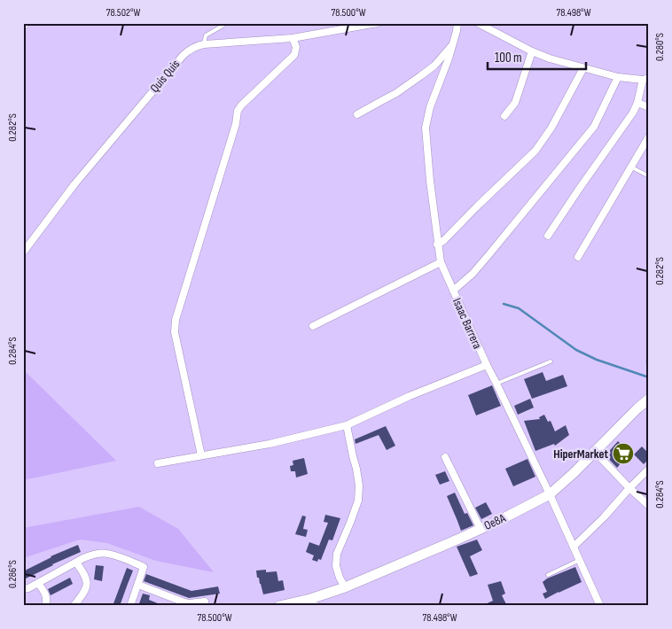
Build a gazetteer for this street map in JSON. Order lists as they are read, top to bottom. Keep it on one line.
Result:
{"streets":{"street":["Quis Quis","Isaac Barrera","Oe8A"]},"crossings":[["Isaac Barrera","Oe8A"]],"places":{"supermarket":["HiperMarket"]},"scale_bar":"100 m","coordinates":["78.502°W","78.500°W","78.498°W","0.280°S","0.282°S","0.284°S","0.286°S"]}
